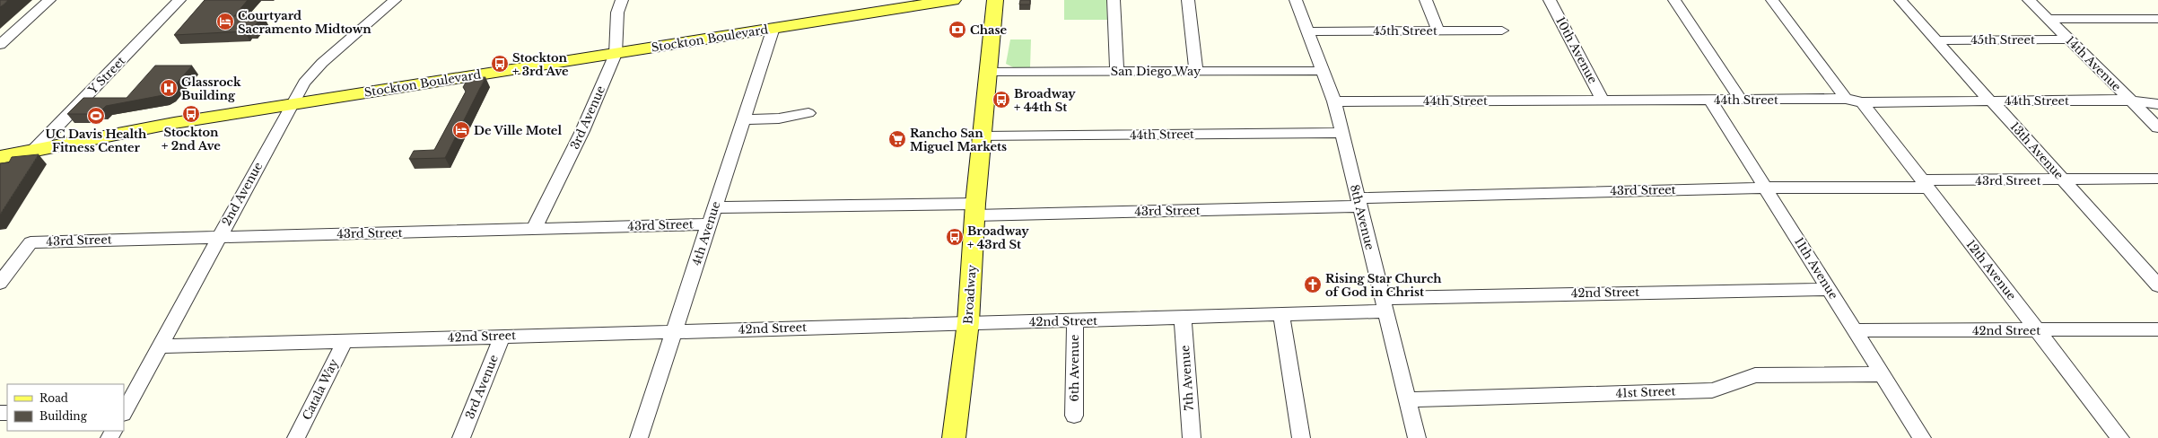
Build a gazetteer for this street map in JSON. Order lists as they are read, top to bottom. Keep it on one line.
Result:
{"streets":{"main road":["Stockton Boulevard","Broadway"],"street":["45th Street","10th Avenue","14th Avenue","San Diego Way","Y Street","44th Street","3rd Avenue","13th Avenue","43rd Street","2nd Avenue","8th Avenue","4th Avenue","11th Avenue","12th Avenue","42nd Street","6th Avenue","7th Avenue","Catala Way","41st Street"]},"crossings":[["45th Street","14th Avenue"],["45th Street","13th Avenue"],["45th Street","8th Avenue"],["Stockton Boulevard","Y Street"],["Stockton Boulevard","3rd Avenue"],["Stockton Boulevard","2nd Avenue"],["Stockton Boulevard","4th Avenue"],["10th Avenue","44th Street"],["14th Avenue","44th Street"],["San Diego Way","8th Avenue"],["San Diego Way","Broadway"],["44th Street","13th Avenue"],["44th Street","8th Avenue"],["44th Street","11th Avenue"],["44th Street","12th Avenue"],["44th Street","Broadway"],["3rd Avenue","43rd Street"],["3rd Avenue","42nd Street"],["13th Avenue","43rd Street"],["43rd Street","2nd Avenue"],["43rd Street","8th Avenue"],["43rd Street","4th Avenue"],["43rd Street","11th Avenue"],["43rd Street","12th Avenue"],["43rd Street","Broadway"],["2nd Avenue","42nd Street"],["8th Avenue","42nd Street"],["8th Avenue","41st Street"],["4th Avenue","42nd Street"],["11th Avenue","42nd Street"],["11th Avenue","41st Street"],["12th Avenue","42nd Street"],["42nd Street","Broadway"],["42nd Street","6th Avenue"],["42nd Street","7th Avenue"],["42nd Street","Catala Way"]],"places":{"hotel":["Courtyard Sacramento Midtown","De Ville Motel"],"bank":["Chase"],"bus stop":["Stockton + 3rd Ave","Broadway + 44th St","Stockton + 2nd Ave","Broadway + 43rd St"],"hospital":["Glassrock Building"],"sports":["UC Davis Health Fitness Center"],"supermarket":["Rancho San Miguel Markets"],"church":["Rising Star Church of God in Christ"]},"legend":["Road","Building"]}
